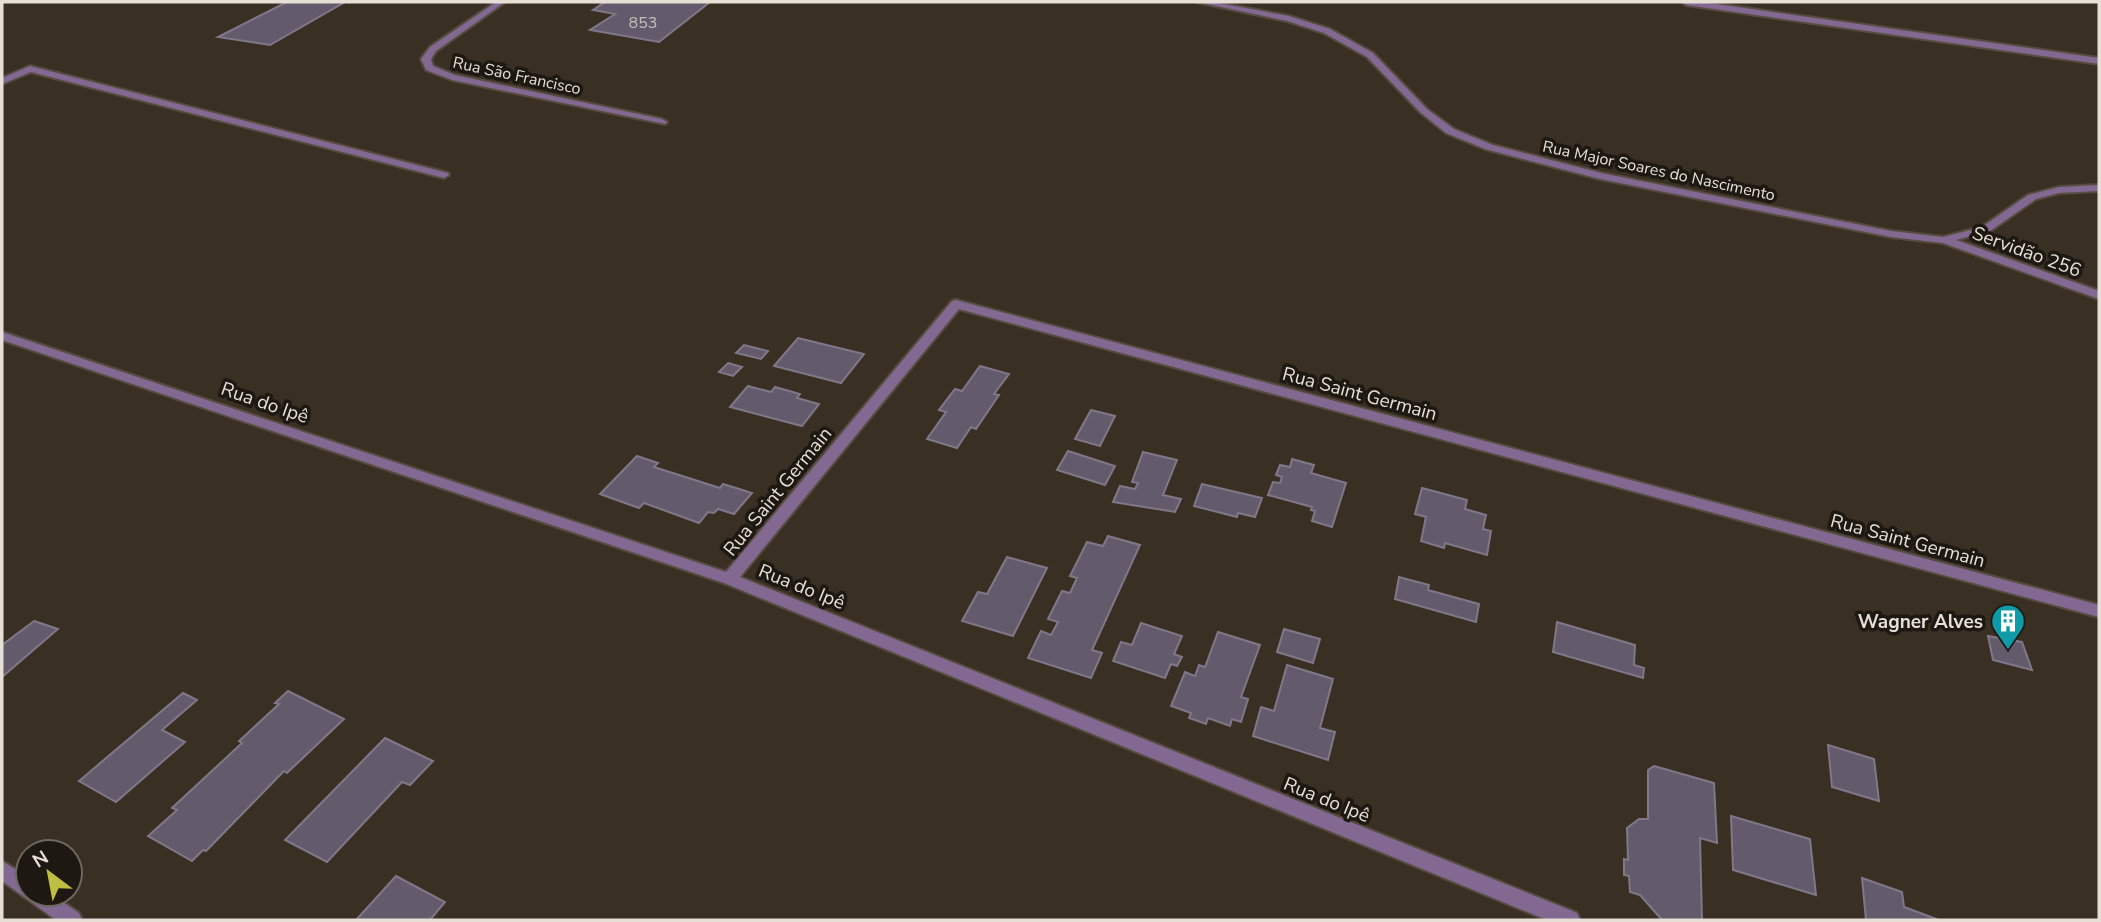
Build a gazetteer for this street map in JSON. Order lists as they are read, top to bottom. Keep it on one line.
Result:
{"streets":{"street":["Rua São Francisco","Rua Major Soares do Nascimento","Servidão 256","Rua Saint Germain","Rua do Ipê"]},"crossings":[["Rua Major Soares do Nascimento","Servidão 256"],["Rua Saint Germain","Rua do Ipê"]],"places":{"building":["Wagner Alves"]},"house_numbers":["853"],"north":"top left"}
